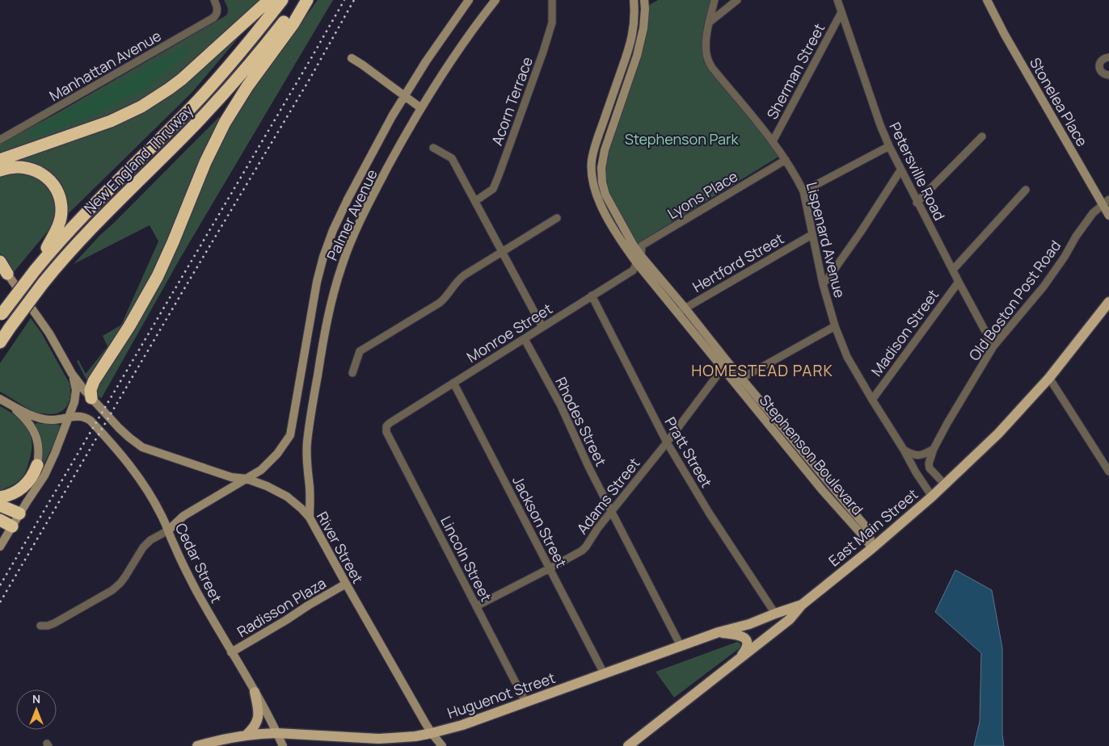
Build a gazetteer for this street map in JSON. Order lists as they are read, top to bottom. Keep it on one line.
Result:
{"streets":{"highway":["New England Thruway"],"main road":["East Main Street","Huguenot Street"],"street":["Manhattan Avenue","Sherman Street","Acorn Terrace","Stonelea Place","Petersville Road","Lyons Place","Palmer Avenue","Lispenard Avenue","Hertford Street","Old Boston Post Road","Monroe Street","Madison Street","Rhodes Street","Pratt Street","Stephenson Boulevard","Adams Street","Jackson Street","River Street","Lincoln Street","Cedar Street","Radisson Plaza"]},"crossings":[["Sherman Street","Petersville Road"],["Sherman Street","Lispenard Avenue"],["Stonelea Place","Old Boston Post Road"],["Petersville Road","Old Boston Post Road"],["Petersville Road","Madison Street"],["Lyons Place","Lispenard Avenue"],["Lyons Place","Monroe Street"],["Lyons Place","Stephenson Boulevard"],["Palmer Avenue","River Street"],["Palmer Avenue","Cedar Street"],["Lispenard Avenue","Hertford Street"],["Lispenard Avenue","Madison Street"],["Lispenard Avenue","East Main Street"],["Hertford Street","Stephenson Boulevard"],["Old Boston Post Road","East Main Street"],["Monroe Street","Rhodes Street"],["Monroe Street","Pratt Street"],["Monroe Street","Stephenson Boulevard"],["Monroe Street","Jackson Street"],["Monroe Street","Lincoln Street"],["Rhodes Street","Adams Street"],["Rhodes Street","Huguenot Street"],["Pratt Street","Adams Street"],["Pratt Street","Huguenot Street"],["Stephenson Boulevard","Adams Street"],["Stephenson Boulevard","East Main Street"],["Adams Street","Jackson Street"],["Adams Street","Lincoln Street"],["Jackson Street","Huguenot Street"],["East Main Street","Huguenot Street"],["River Street","Radisson Plaza"],["River Street","Huguenot Street"],["Lincoln Street","Huguenot Street"],["Cedar Street","Radisson Plaza"],["Cedar Street","Huguenot Street"]],"districts":["HOMESTEAD PARK"],"parks":["Stephenson Park"],"north":"top"}
